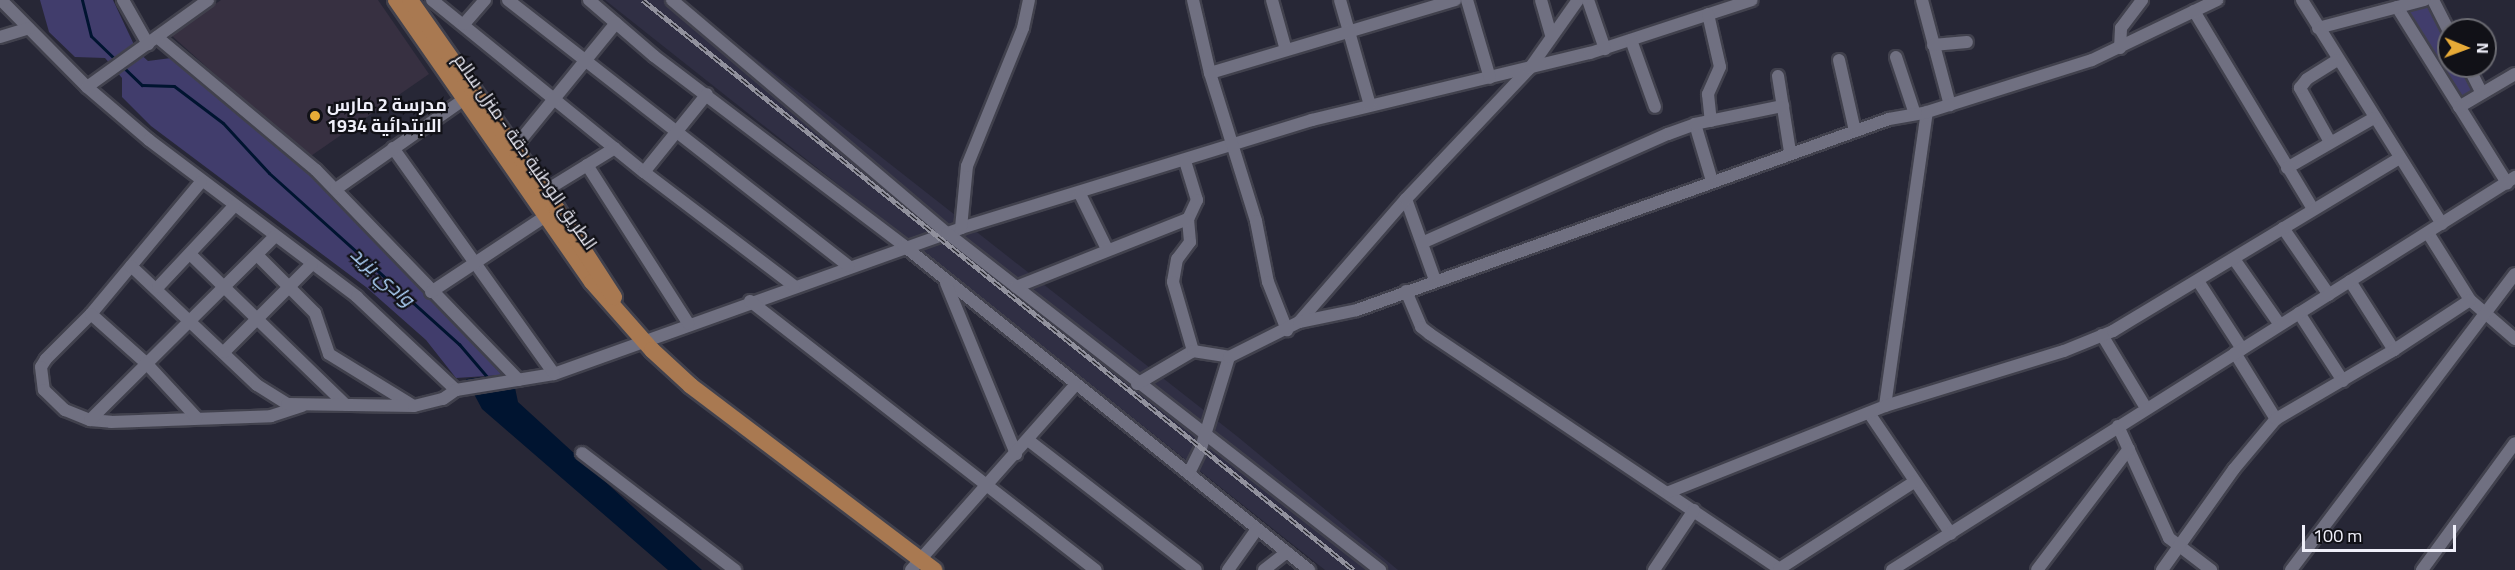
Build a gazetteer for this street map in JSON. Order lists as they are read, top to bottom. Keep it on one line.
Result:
{"streets":{"main road":["الطريق الوطنية دقة - منزل سالم"]},"water":["وادي يزيد"],"places":["مدرسة 2 مارس 1934 الابتدائية"],"scale_bar":"100 m","north":"right"}
